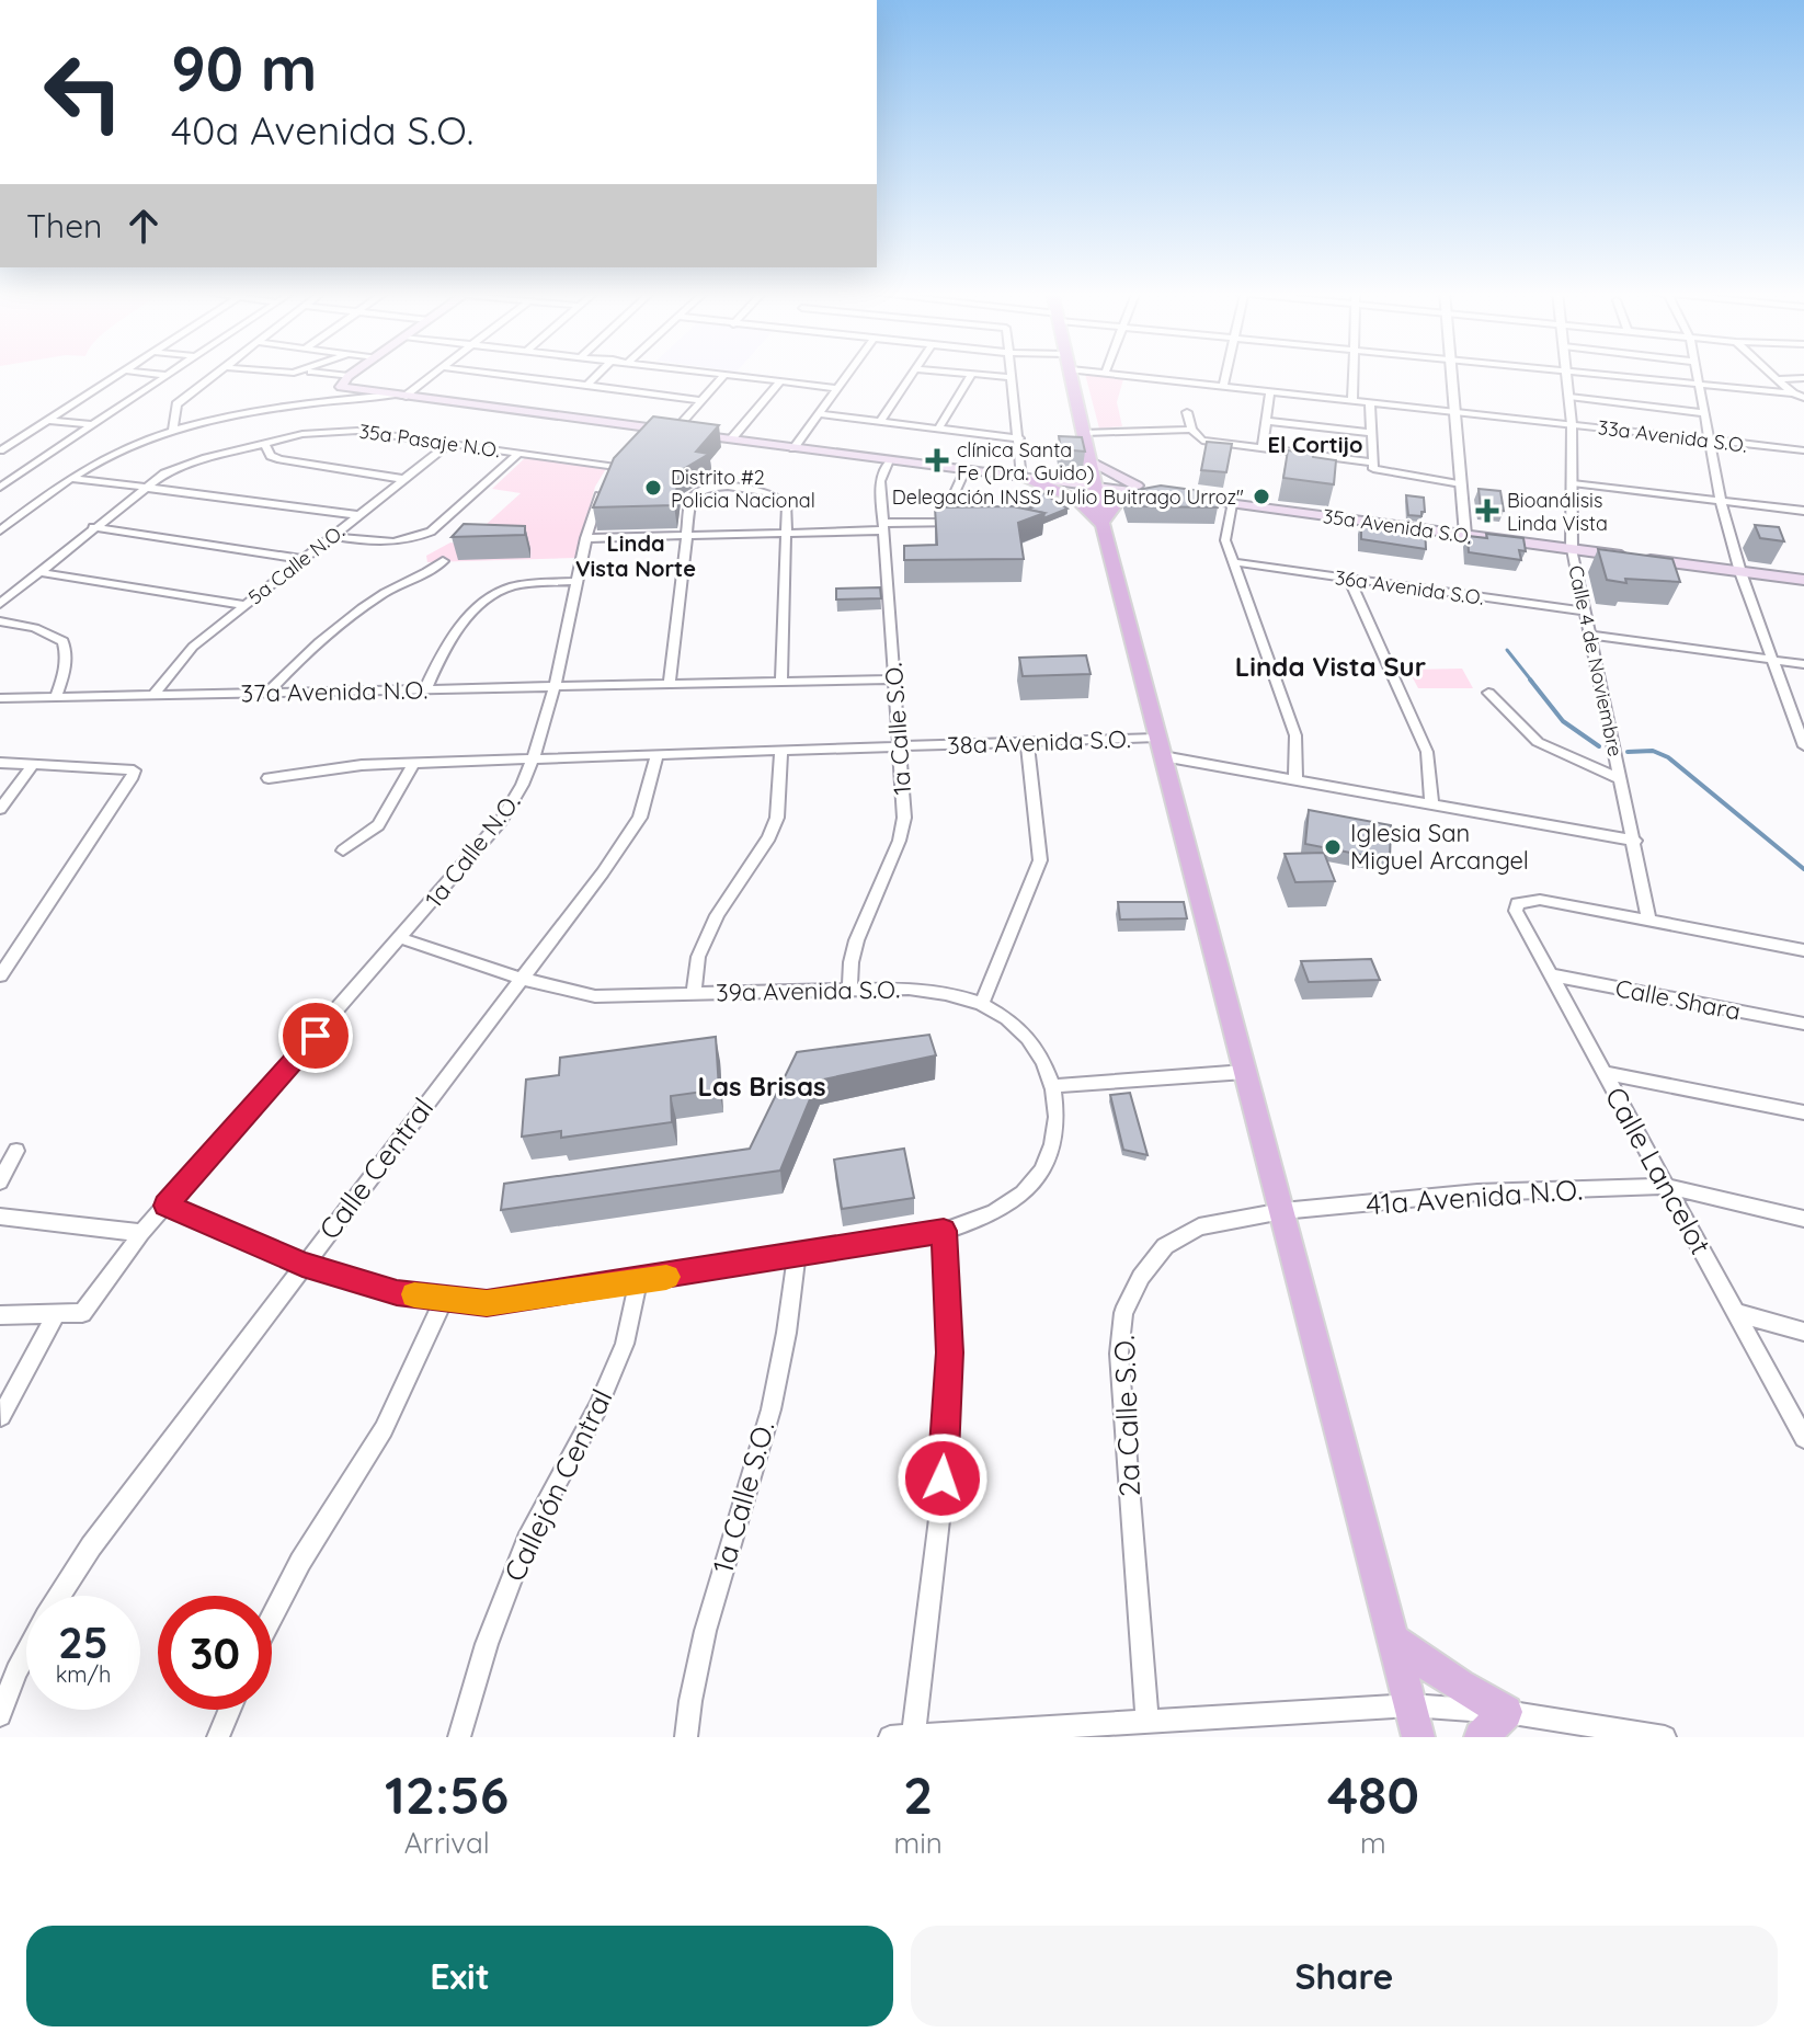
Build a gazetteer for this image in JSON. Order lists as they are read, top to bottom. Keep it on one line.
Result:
{"streets":{"main road":["35a Avenida S.O."],"street":["33a Avenida S.O.","35a Pasaje N.O.","5a Calle N.O.","36a Avenida S.O.","Calle 4 de Noviembre","37a Avenida N.O.","1a Calle S.O.","38a Avenida S.O.","1a Calle N.O.","39a Avenida S.O.","Calle Shara","Calle Central","Calle Lancelot","41a Avenida N.O.","2a Calle S.O.","Callejón Central"]},"crossings":[["33a Avenida S.O.","Calle 4 de Noviembre"],["35a Pasaje N.O.","5a Calle N.O."],["35a Pasaje N.O.","1a Calle N.O."],["35a Avenida S.O.","Calle 4 de Noviembre"],["5a Calle N.O.","37a Avenida N.O."],["36a Avenida S.O.","Calle 4 de Noviembre"],["Calle 4 de Noviembre","38a Avenida S.O."],["Calle 4 de Noviembre","Calle Lancelot"],["37a Avenida N.O.","1a Calle S.O."],["37a Avenida N.O.","1a Calle N.O."],["1a Calle S.O.","38a Avenida S.O."],["1a Calle S.O.","39a Avenida S.O."],["38a Avenida S.O.","1a Calle N.O."],["38a Avenida S.O.","Calle Central"],["1a Calle N.O.","39a Avenida S.O."],["39a Avenida S.O.","Calle Central"],["Calle Shara","Calle Lancelot"],["Calle Lancelot","41a Avenida N.O."],["41a Avenida N.O.","2a Calle S.O."]],"districts":["El Cortijo","Linda Vista Norte","Linda Vista Sur","Las Brisas"],"places":{"health":["clínica Santa Fe (Dra. Guido)","Bioanálisis Linda Vista"],"other":["Distrito #2 Policia Nacional","Delegación INSS \"Julio Buitrago Urroz\"","Iglesia San Miguel Arcangel"]},"page":{"turn":["90 m","40a Avenida S.O."],"then":"Then","speed":"25 km/h","limit":"30","eta":["12:56","Arrival","2","min","480","m"],"buttons":["Exit","Share"]}}
